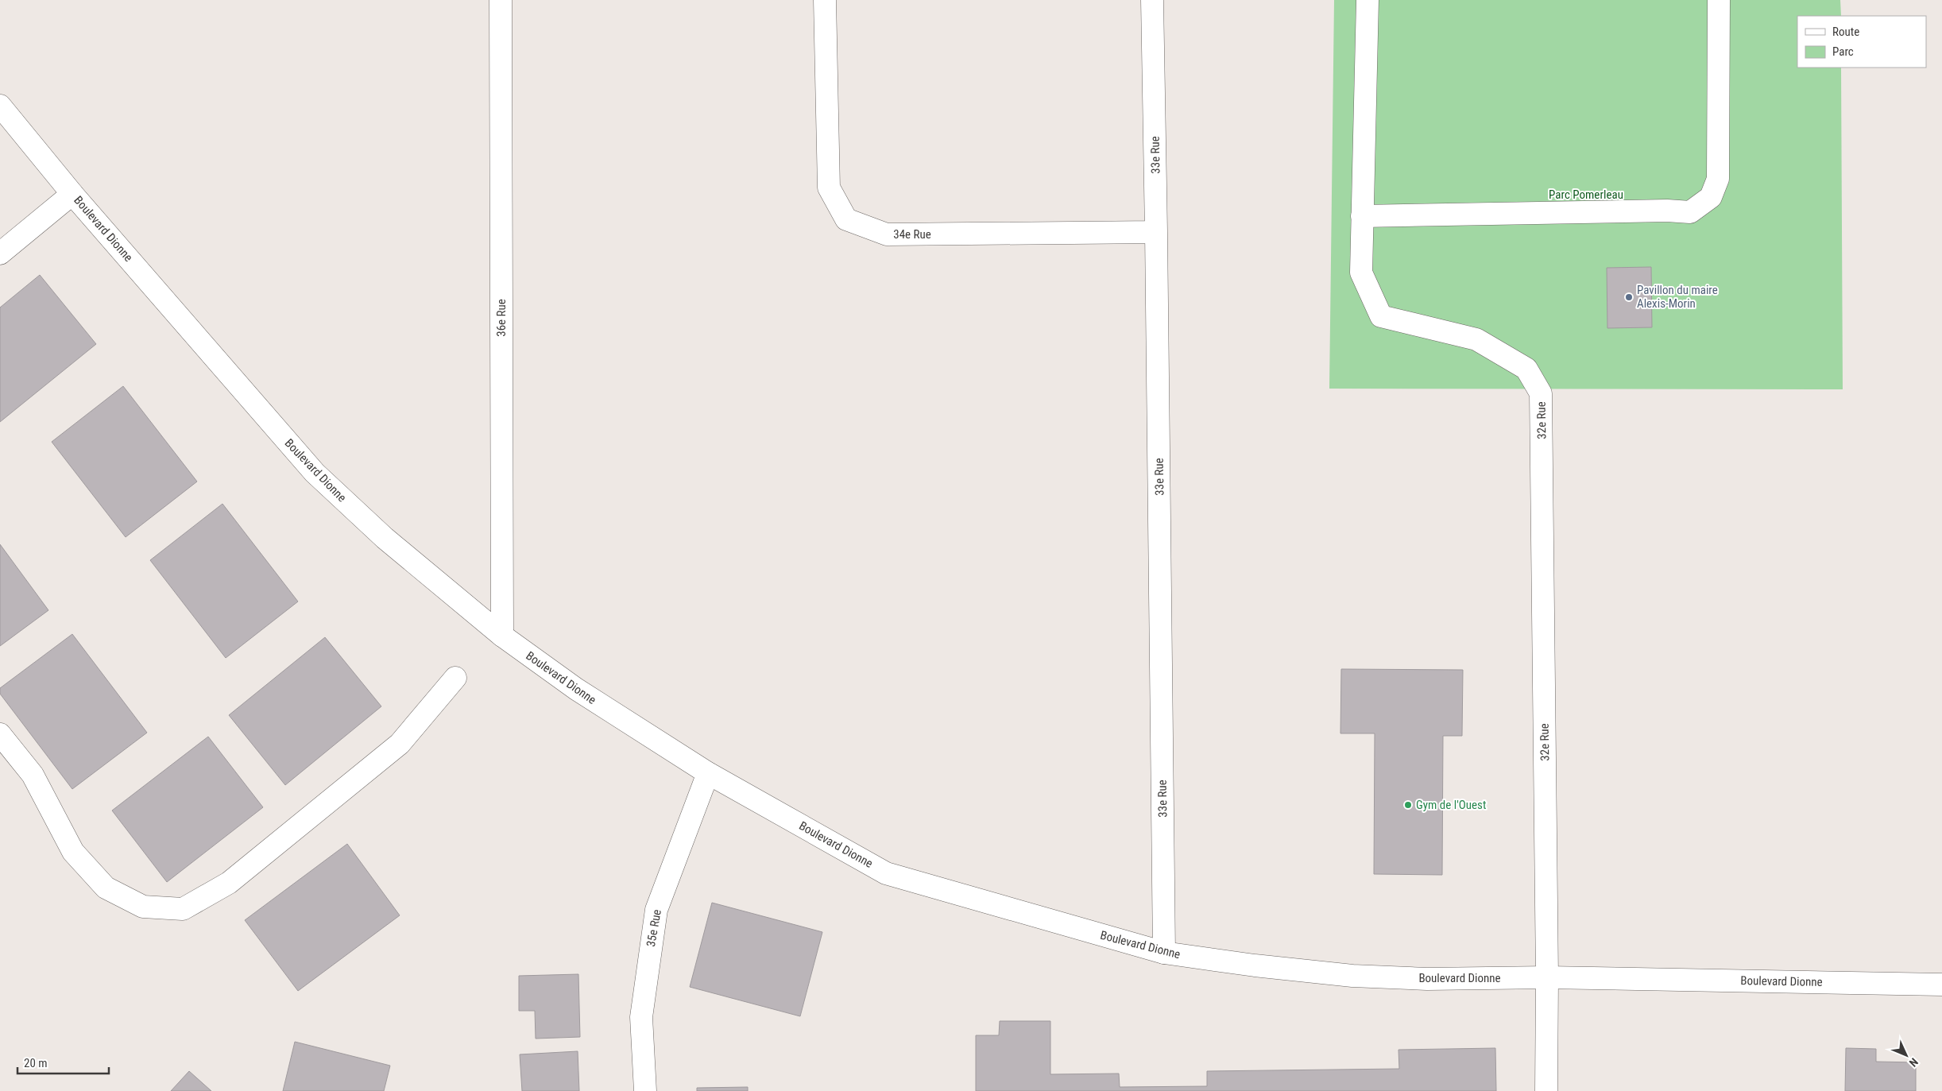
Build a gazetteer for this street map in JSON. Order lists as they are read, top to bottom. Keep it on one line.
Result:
{"streets":{"street":["33e Rue","Boulevard Dionne","34e Rue","36e Rue","32e Rue","35e Rue"]},"crossings":[["33e Rue","Boulevard Dionne"],["33e Rue","34e Rue"],["Boulevard Dionne","36e Rue"],["Boulevard Dionne","32e Rue"],["Boulevard Dionne","35e Rue"]],"parks":["Parc Pomerleau"],"places":["Pavillon du maire Alexis-Morin","Gym de l'Ouest"],"legend":["Route","Parc"],"scale_bar":"20 m","north":"bottom right"}
